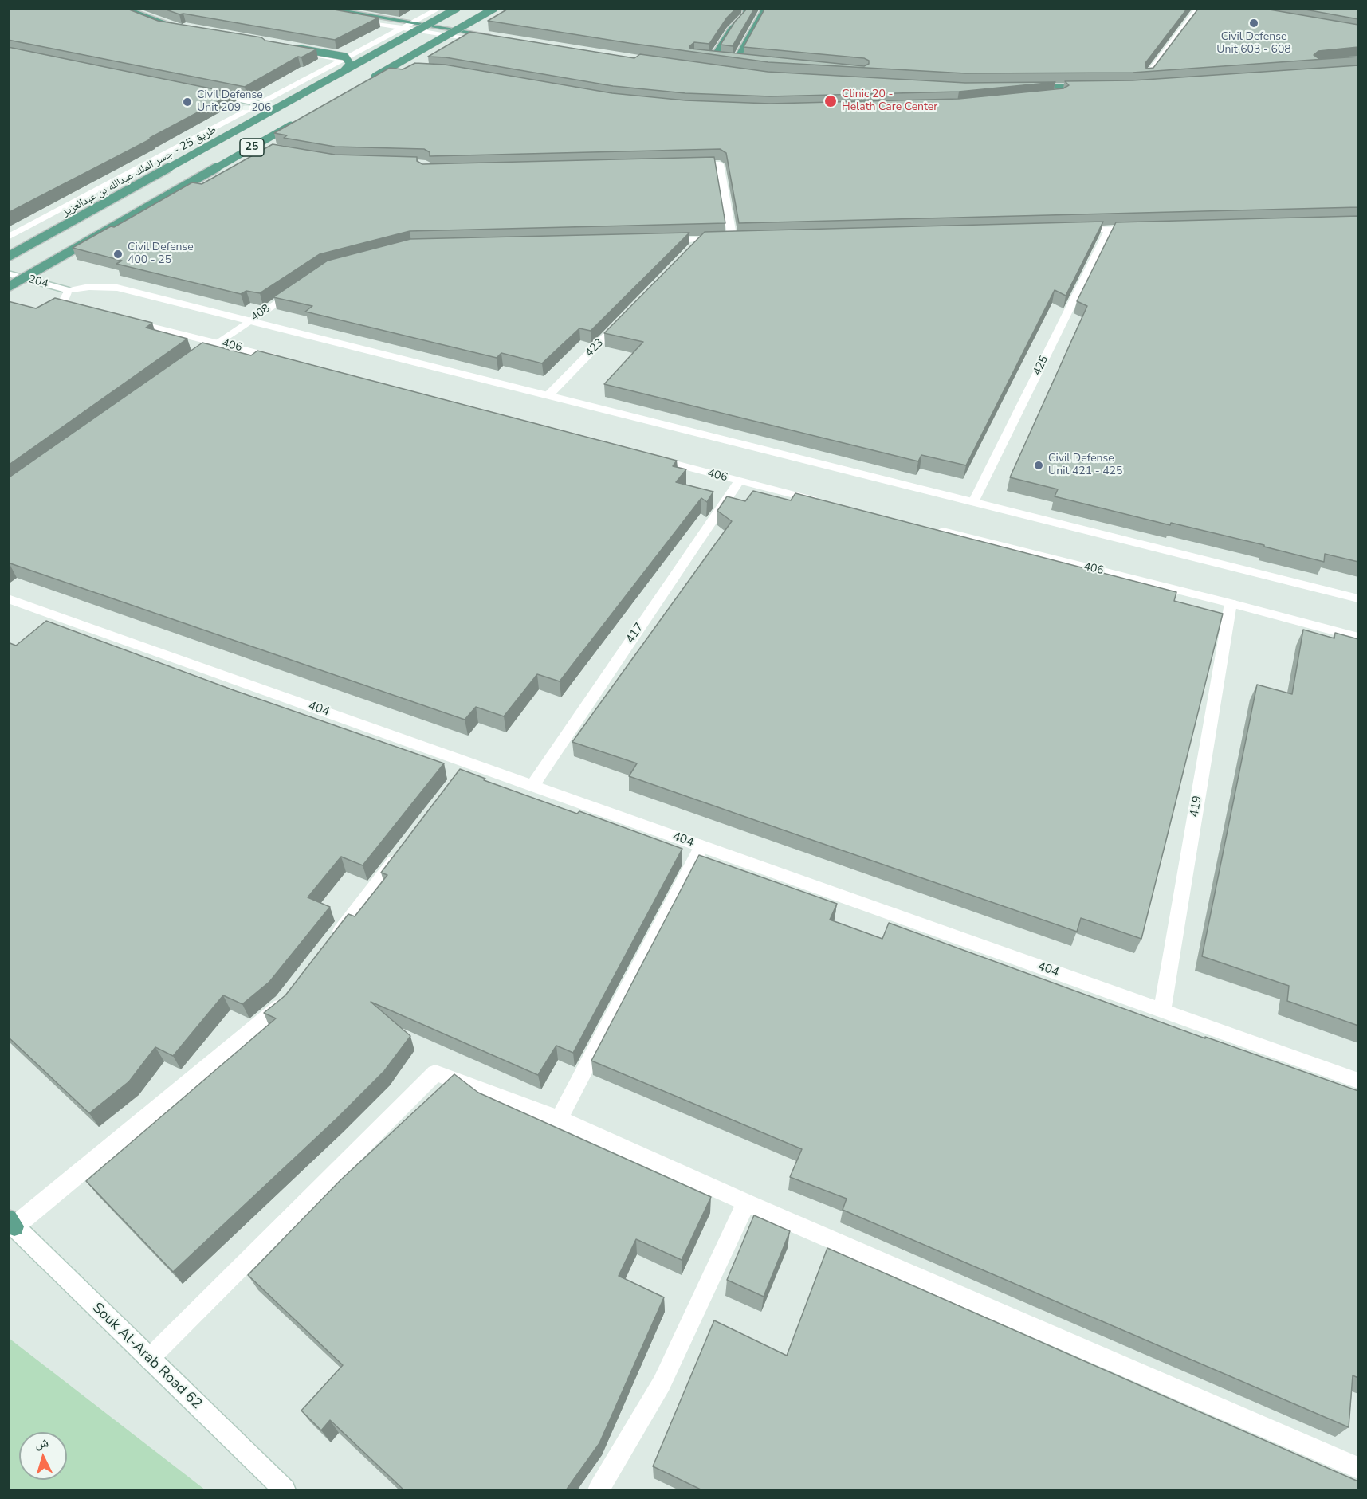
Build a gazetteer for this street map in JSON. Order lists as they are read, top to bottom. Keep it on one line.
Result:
{"streets":{"main road":["25","طريق 25 - جسر الملك عبدالله بن عبدالعزيز"],"street":["204","408","406","423","425","417","404","419","Souk Al-Arab Road 62"]},"crossings":[["408","406"],["406","417"],["406","419"],["417","404"],["404","419"]],"places":["Civil Defense Unit 603 - 608","Clinic 20 - Helath Care Center","Civil Defense Unit 209 - 206","Civil Defense 400 - 25","Civil Defense Unit 421 - 425"],"north":"top"}
